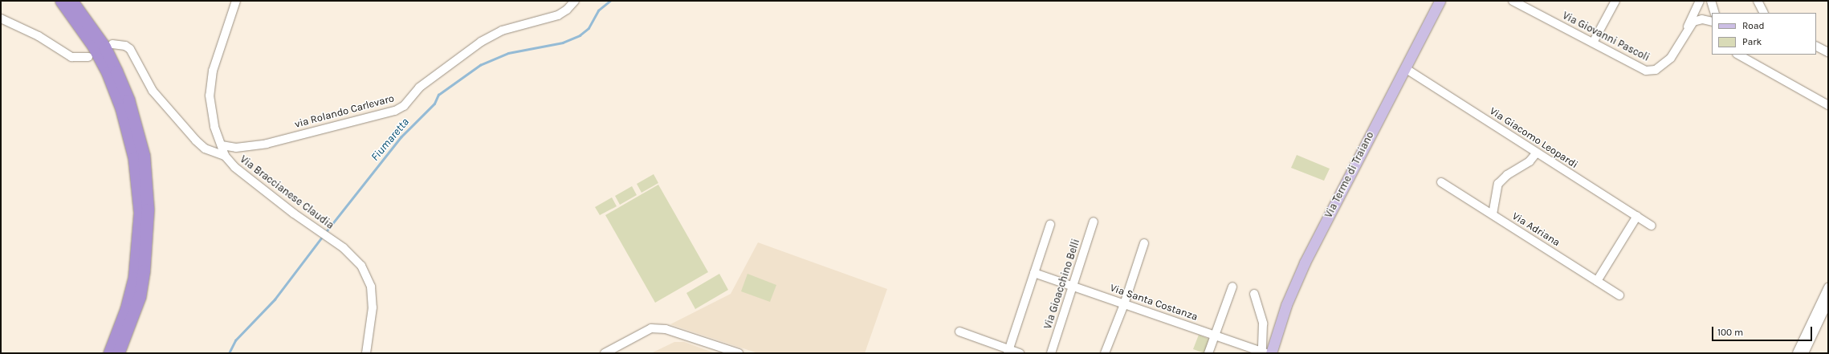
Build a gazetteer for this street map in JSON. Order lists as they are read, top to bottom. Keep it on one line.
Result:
{"streets":{"main road":["Via Terme di Traiano"],"street":["Via Giovanni Pascoli","via Rolando Carlevaro","Via Giacomo Leopardi","Via Braccianese Claudia","Via Adriana","Via Gioacchino Belli","Via Santa Costanza"]},"crossings":[["via Rolando Carlevaro","Via Braccianese Claudia"],["Via Giacomo Leopardi","Via Terme di Traiano"],["Via Terme di Traiano","Via Santa Costanza"],["Via Gioacchino Belli","Via Santa Costanza"]],"water":["Fiumaretta"],"legend":["Road","Park"],"scale_bar":"100 m"}
